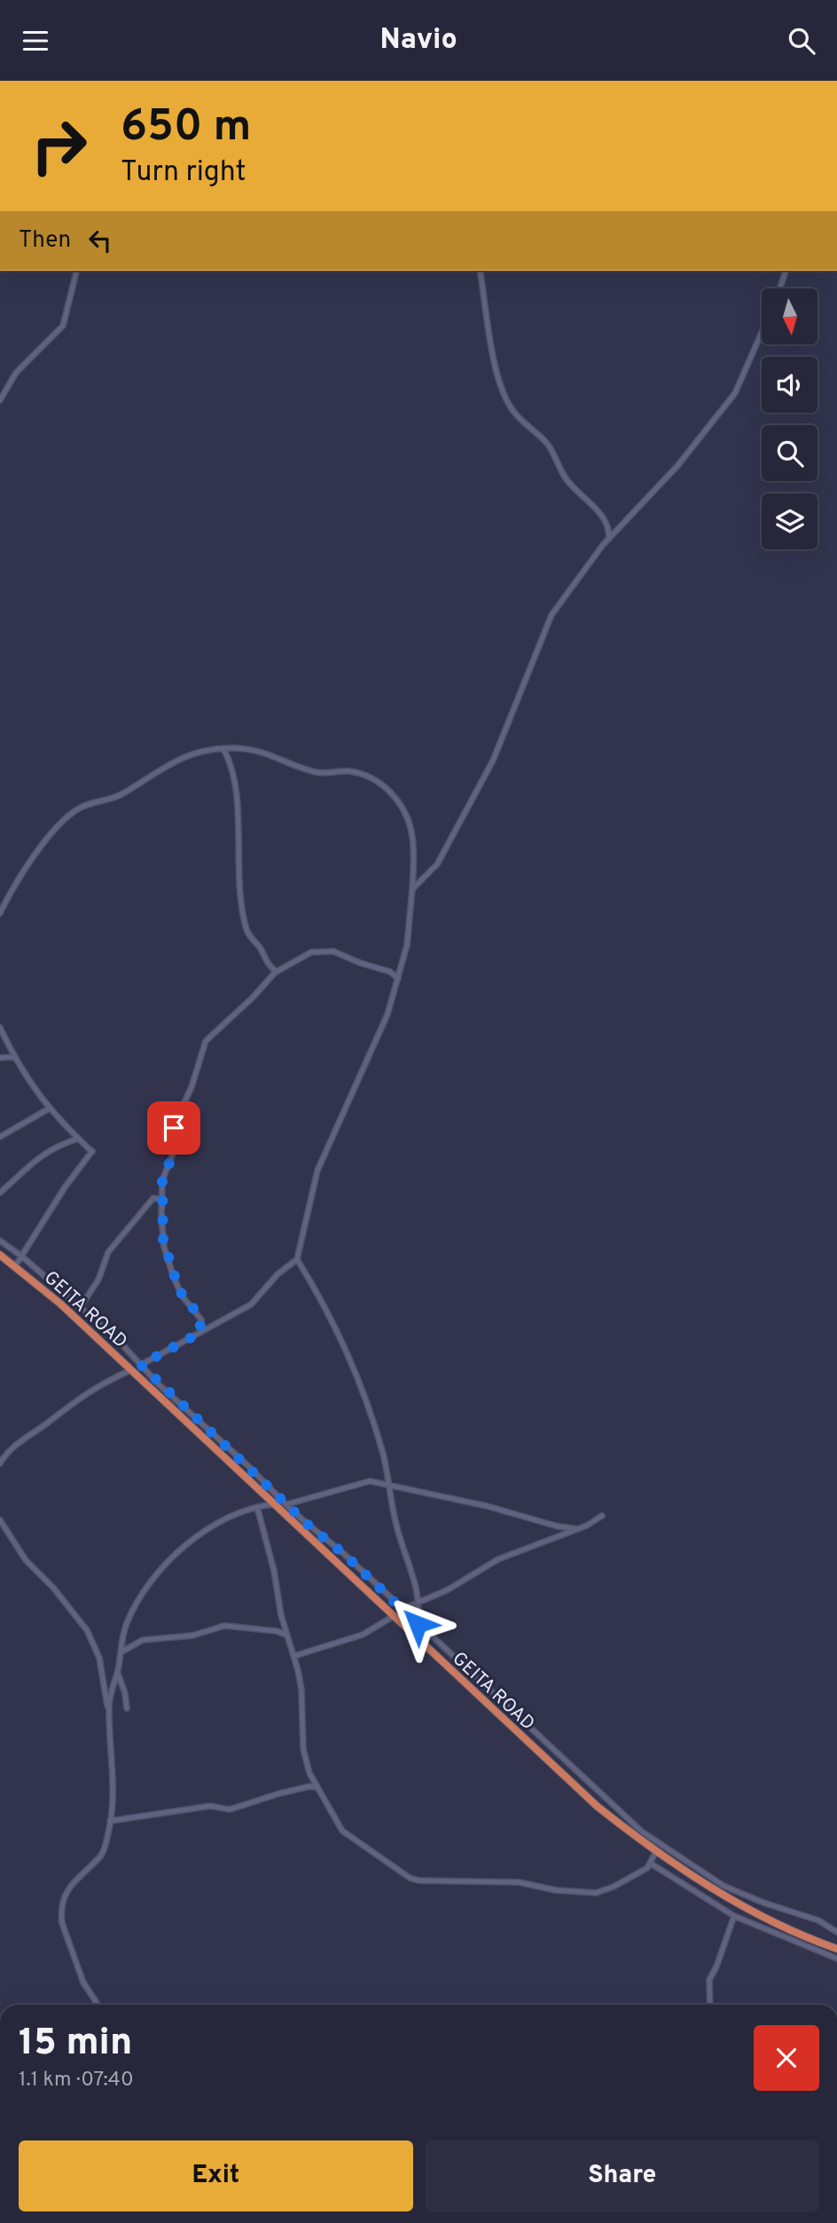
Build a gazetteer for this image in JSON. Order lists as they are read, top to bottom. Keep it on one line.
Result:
{"streets":{"highway":["GEITA ROAD"]},"north":"bottom","page":{"header":"Navio","turn":["650 m","Turn right"],"then":"Then","heading":["15 min","1.1 km · 07:40"],"buttons":["Exit","Share"]}}
